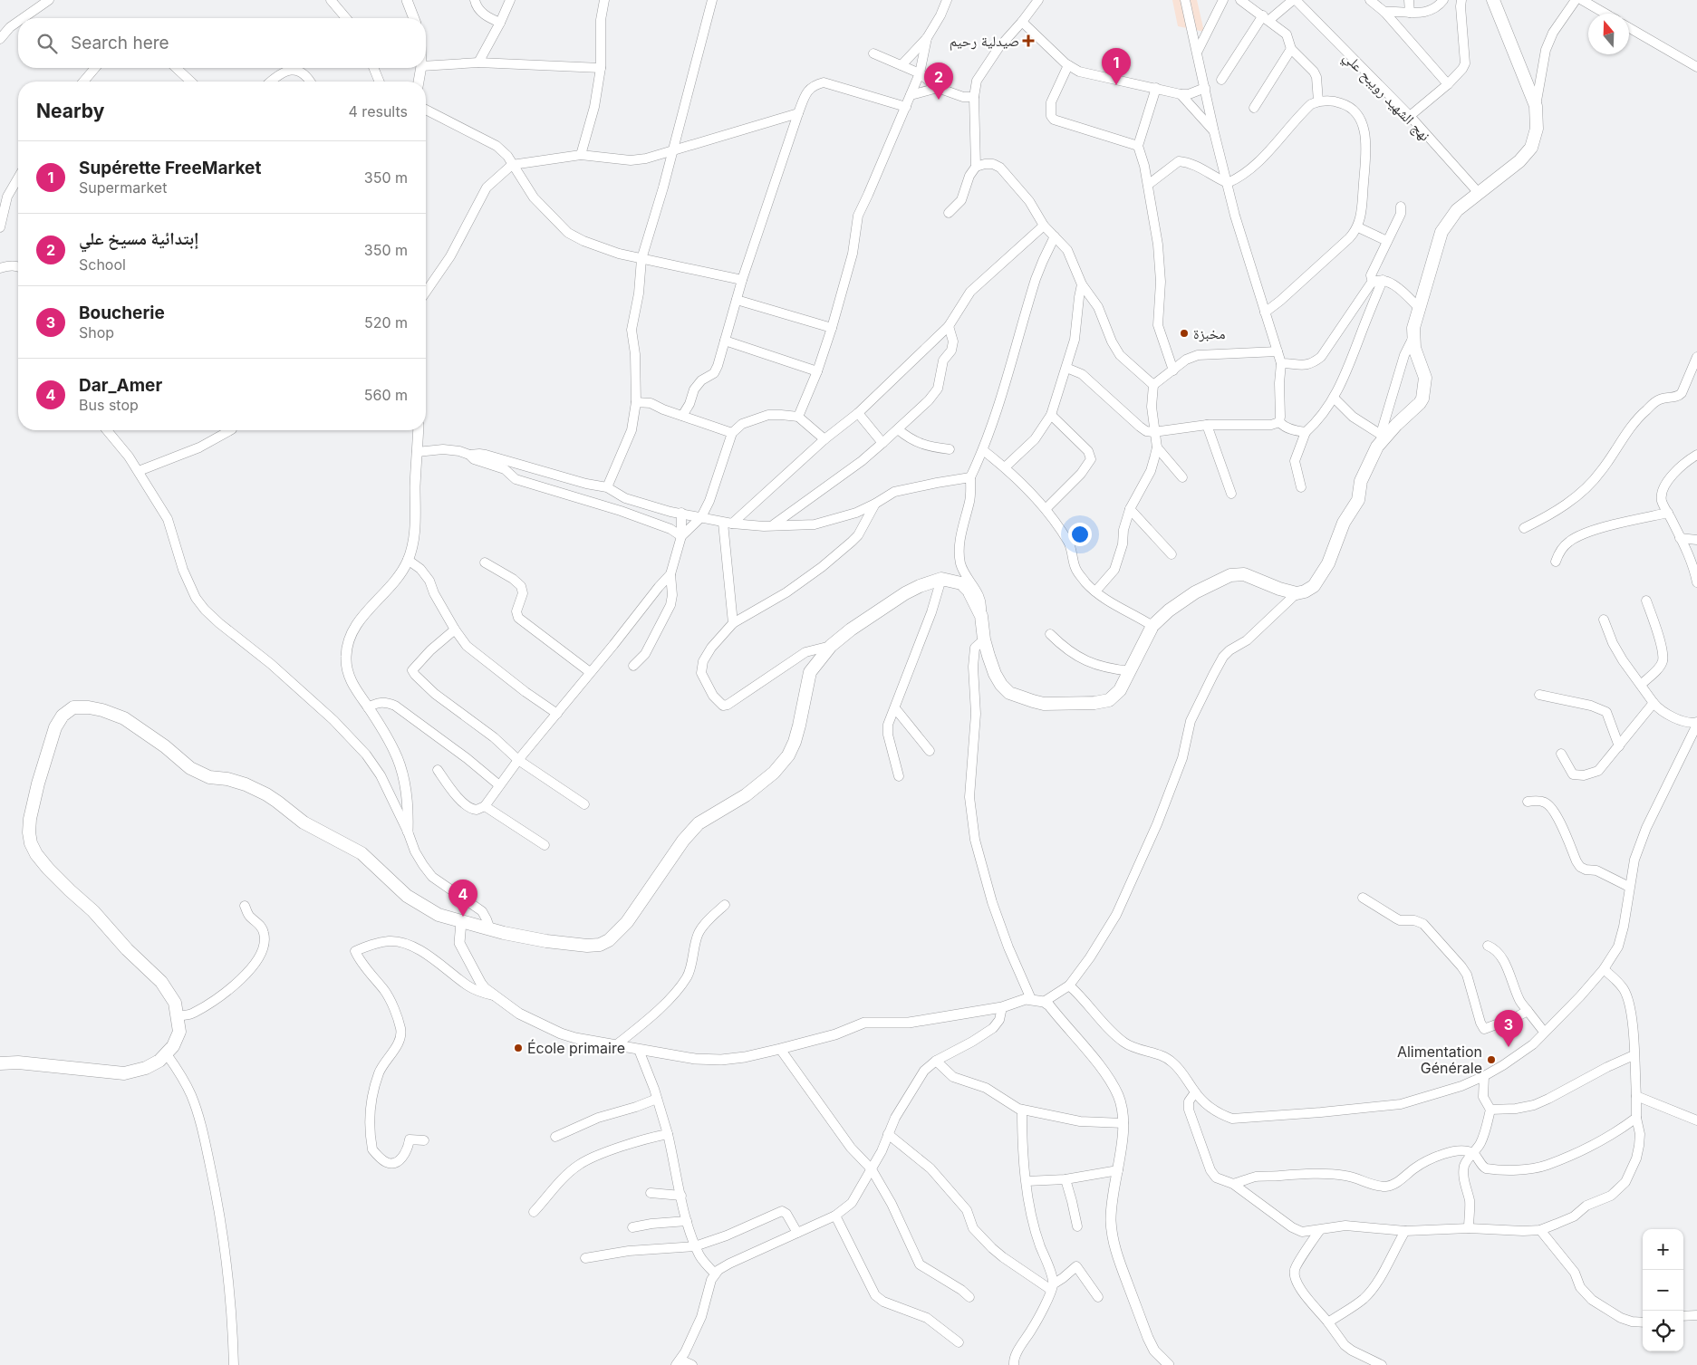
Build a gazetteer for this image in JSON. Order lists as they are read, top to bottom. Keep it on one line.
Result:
{"streets":{"street":["نهج الشهيد رويبح علي"]},"places":{"health":["صيدلية رحيم"],"other":["مخبزة","École primaire","Alimentation Générale"]},"north":"top","page":{"search":"Search here","pins":["1","2","4","3"],"heading":["Nearby","4 results"],"list":[{"mark":"1","name":"Supérette FreeMarket","note":"Supermarket","value":"350 m"},{"mark":"2","name":"إبتدائية مسيخ علي","note":"School","value":"350 m"},{"mark":"3","name":"Boucherie","note":"Shop","value":"520 m"},{"mark":"4","name":"Dar_Amer","note":"Bus stop","value":"560 m"}],"map_buttons":["+","−"]}}
